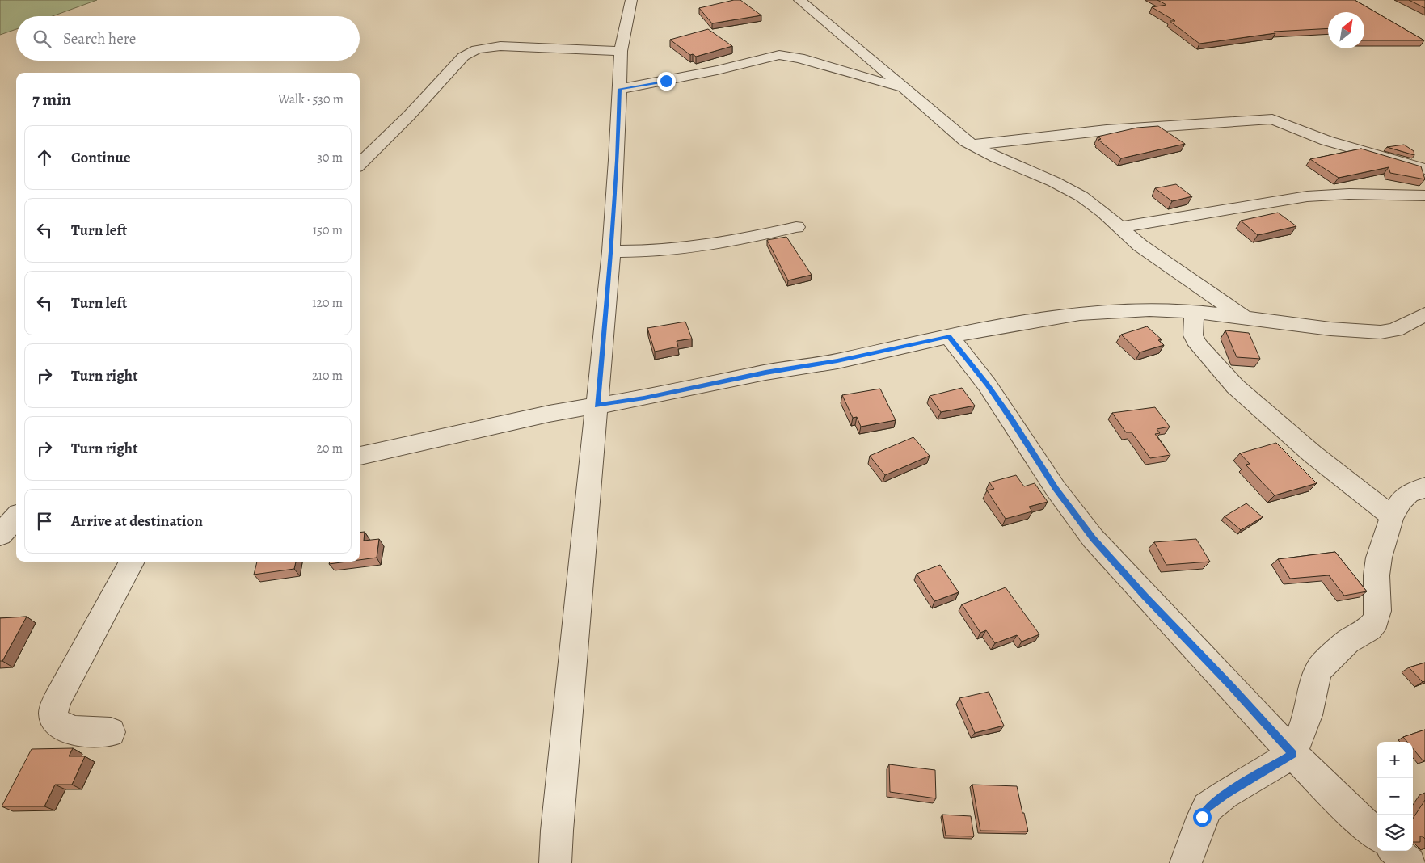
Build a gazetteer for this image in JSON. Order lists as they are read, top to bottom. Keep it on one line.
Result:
{"north":"top right","page":{"search":"Search here","heading":["7 min","Walk · 530 m"],"list":[["Continue","30 m"],["Turn left","150 m"],["Turn left","120 m"],["Turn right","210 m"],["Turn right","20 m"],"Arrive at destination"],"map_buttons":["+","−"]}}
